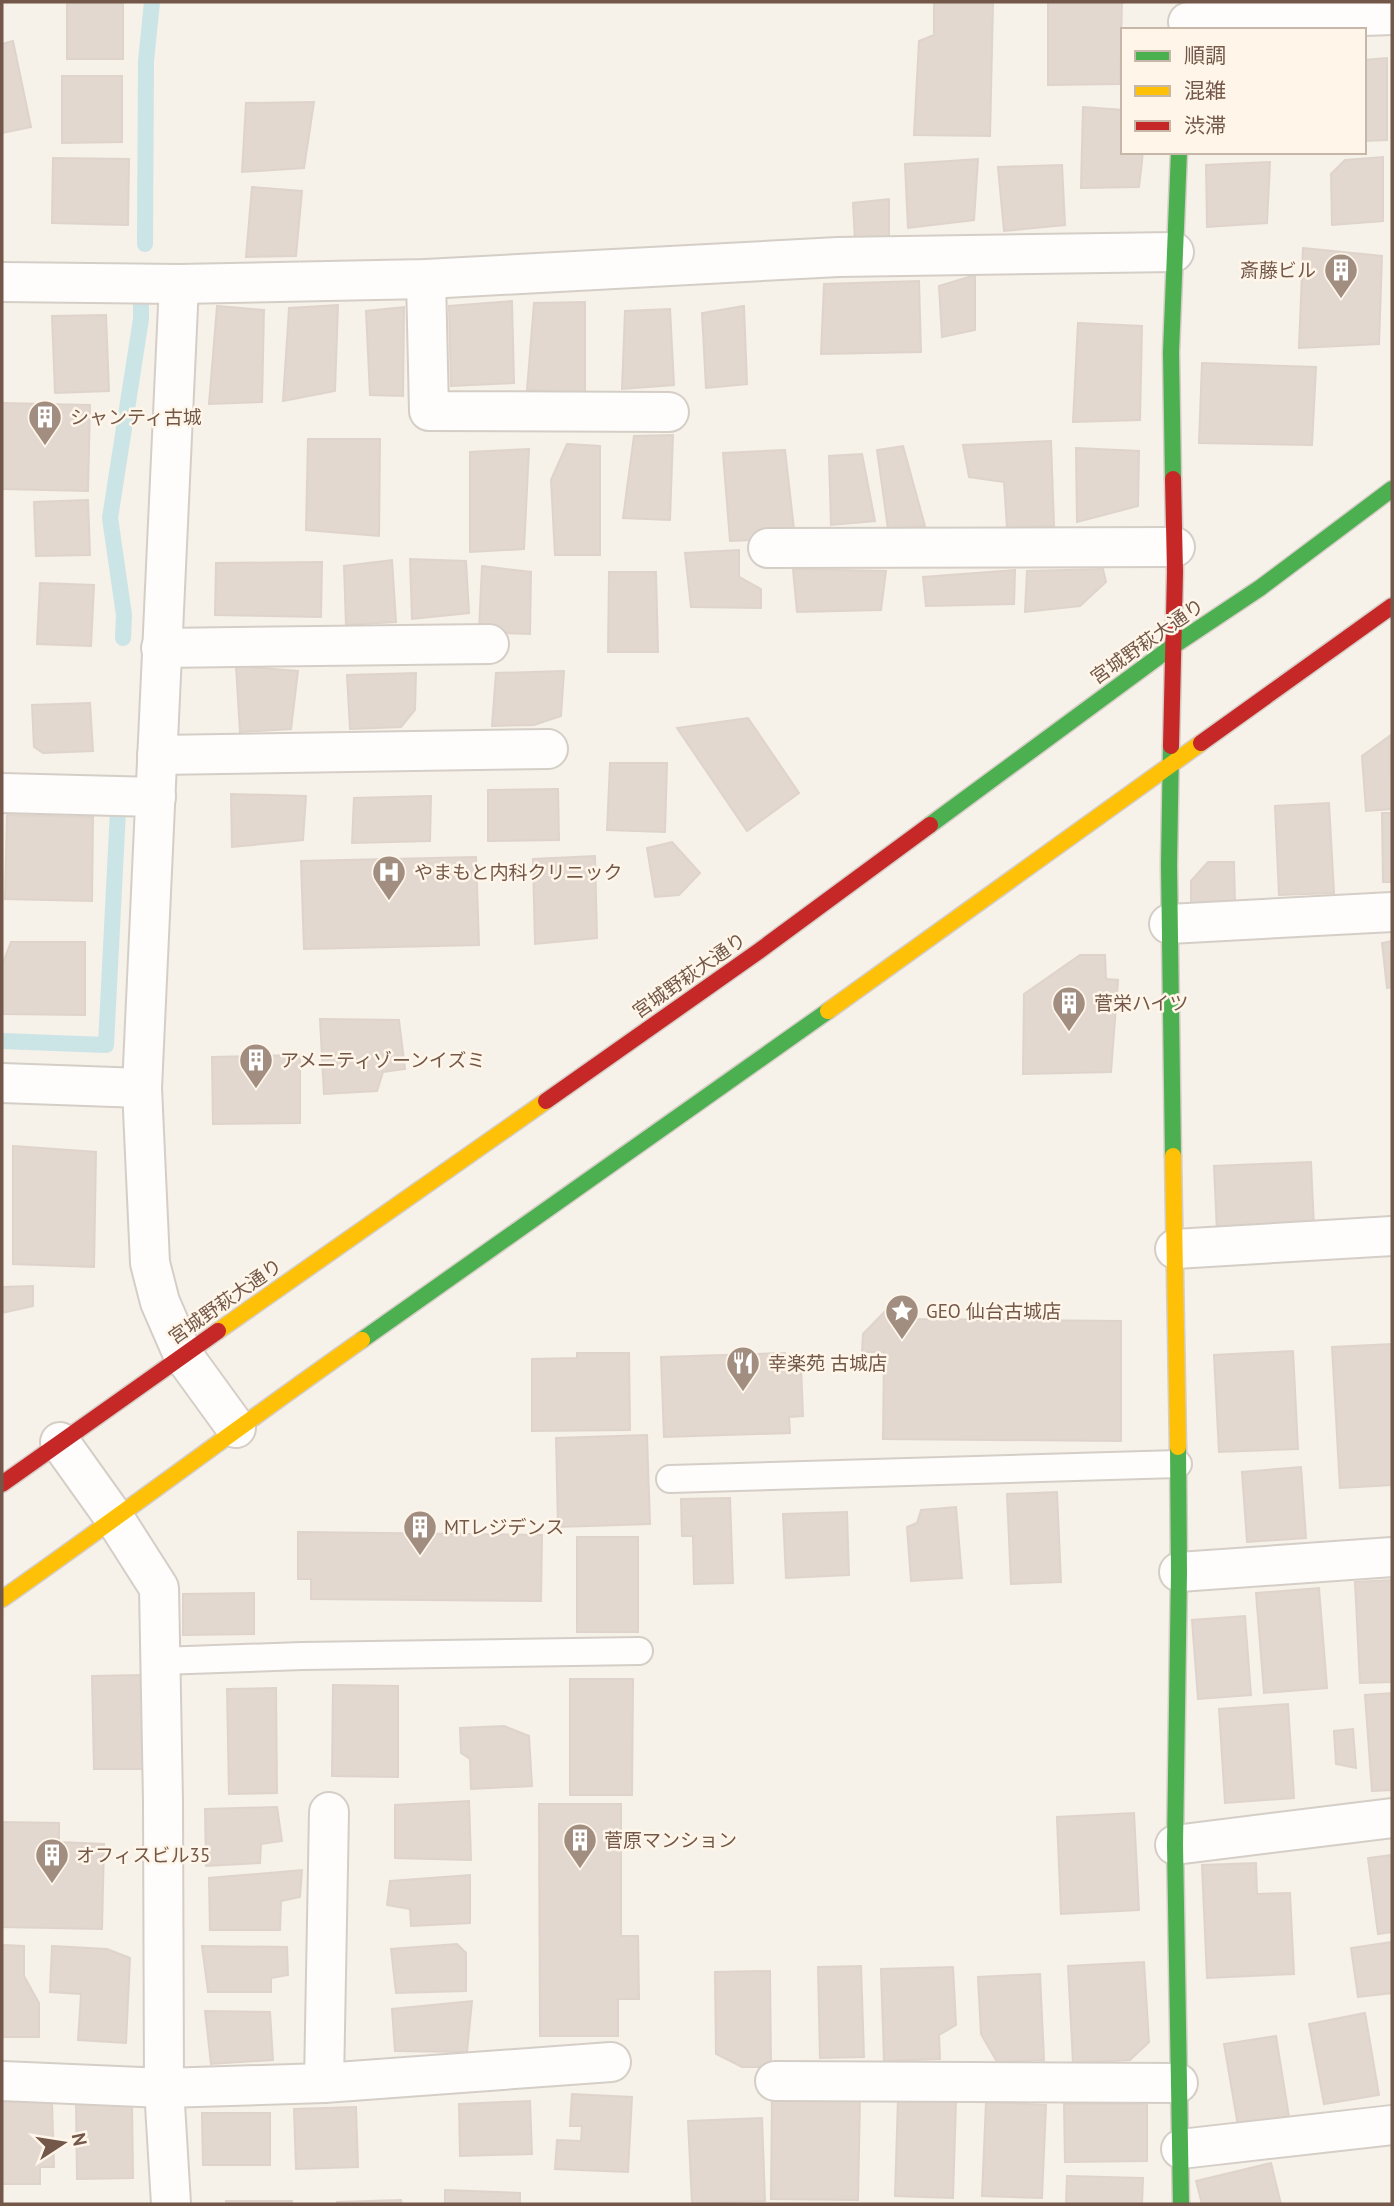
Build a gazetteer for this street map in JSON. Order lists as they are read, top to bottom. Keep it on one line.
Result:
{"streets":{"street":["宮城野萩大通り"]},"places":{"building":["斎藤ビル","シャンティ古城","菅栄ハイツ","アメニティゾーンイズミ","MTレジデンス","菅原マンション","オフィスビル35"],"hospital":["やまもと内科クリニック"],"place":["GEO 仙台古城店"],"restaurant":["幸楽苑 古城店"]},"legend":["順調","混雑","渋滞"],"north":"right"}
